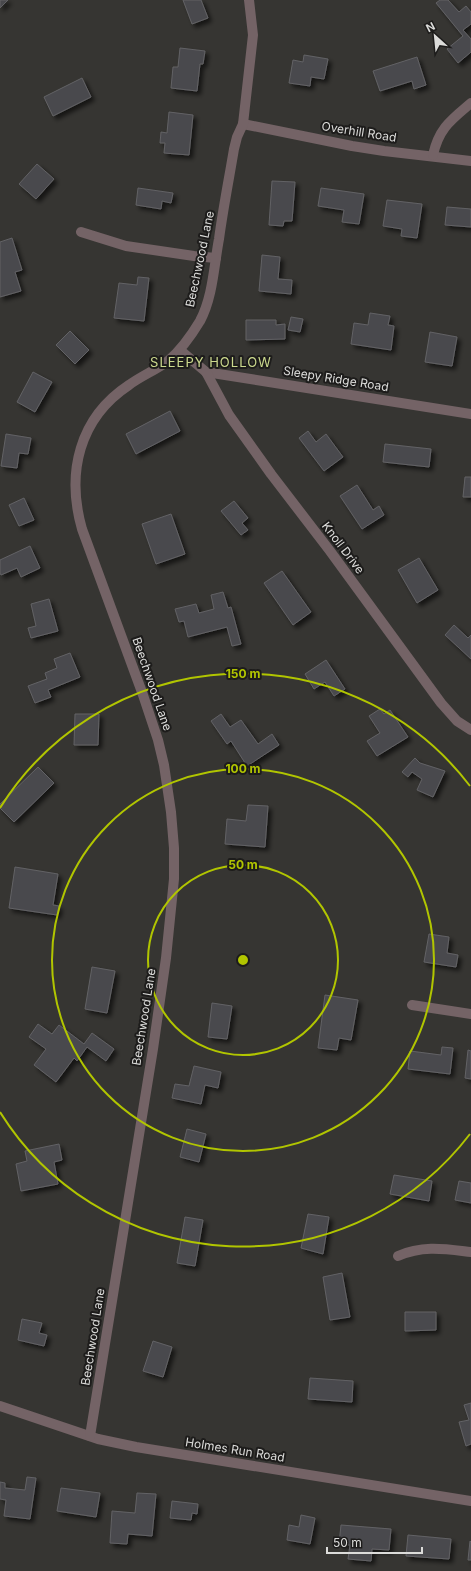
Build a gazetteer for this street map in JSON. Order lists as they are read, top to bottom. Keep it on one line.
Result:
{"streets":{"street":["Overhill Road","Beechwood Lane","Sleepy Ridge Road","Knoll Drive","Holmes Run Road"]},"crossings":[["Overhill Road","Beechwood Lane"],["Beechwood Lane","Holmes Run Road"],["Sleepy Ridge Road","Knoll Drive"]],"districts":["SLEEPY HOLLOW"],"scale_bar":"50 m","north":"top left","rings":["150 m","100 m","50 m"]}
